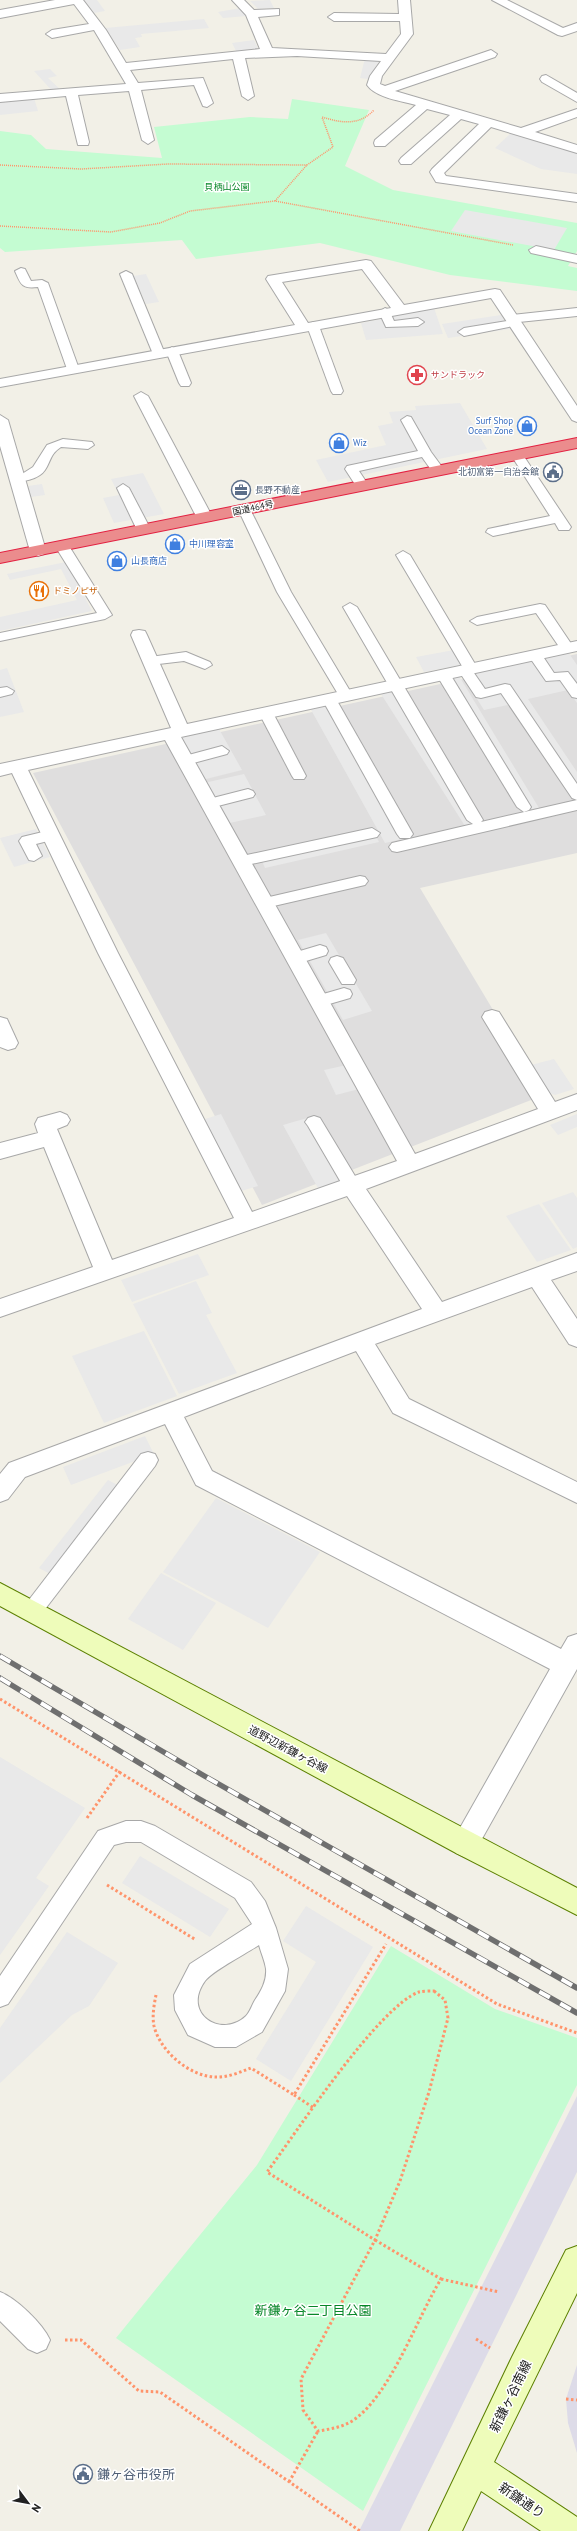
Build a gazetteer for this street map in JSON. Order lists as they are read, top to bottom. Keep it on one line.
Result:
{"streets":{"highway":["国道464号"],"street":["道野辺新鎌ヶ谷線","新鎌ヶ谷南線","新鎌通り"]},"crossings":[["新鎌ヶ谷南線","新鎌通り"]],"parks":["貝柄山公園","新鎌ヶ谷二丁目公園"],"places":{"pharmacy":["サンドラック"],"shop":["Surf Shop Ocean Zone","Wiz","中川理容室","山長商店"],"public building":["北初富第一自治会館","鎌ヶ谷市役所"],"office":["長野不動産"],"restaurant":["ドミノピザ"]},"north":"bottom right"}
